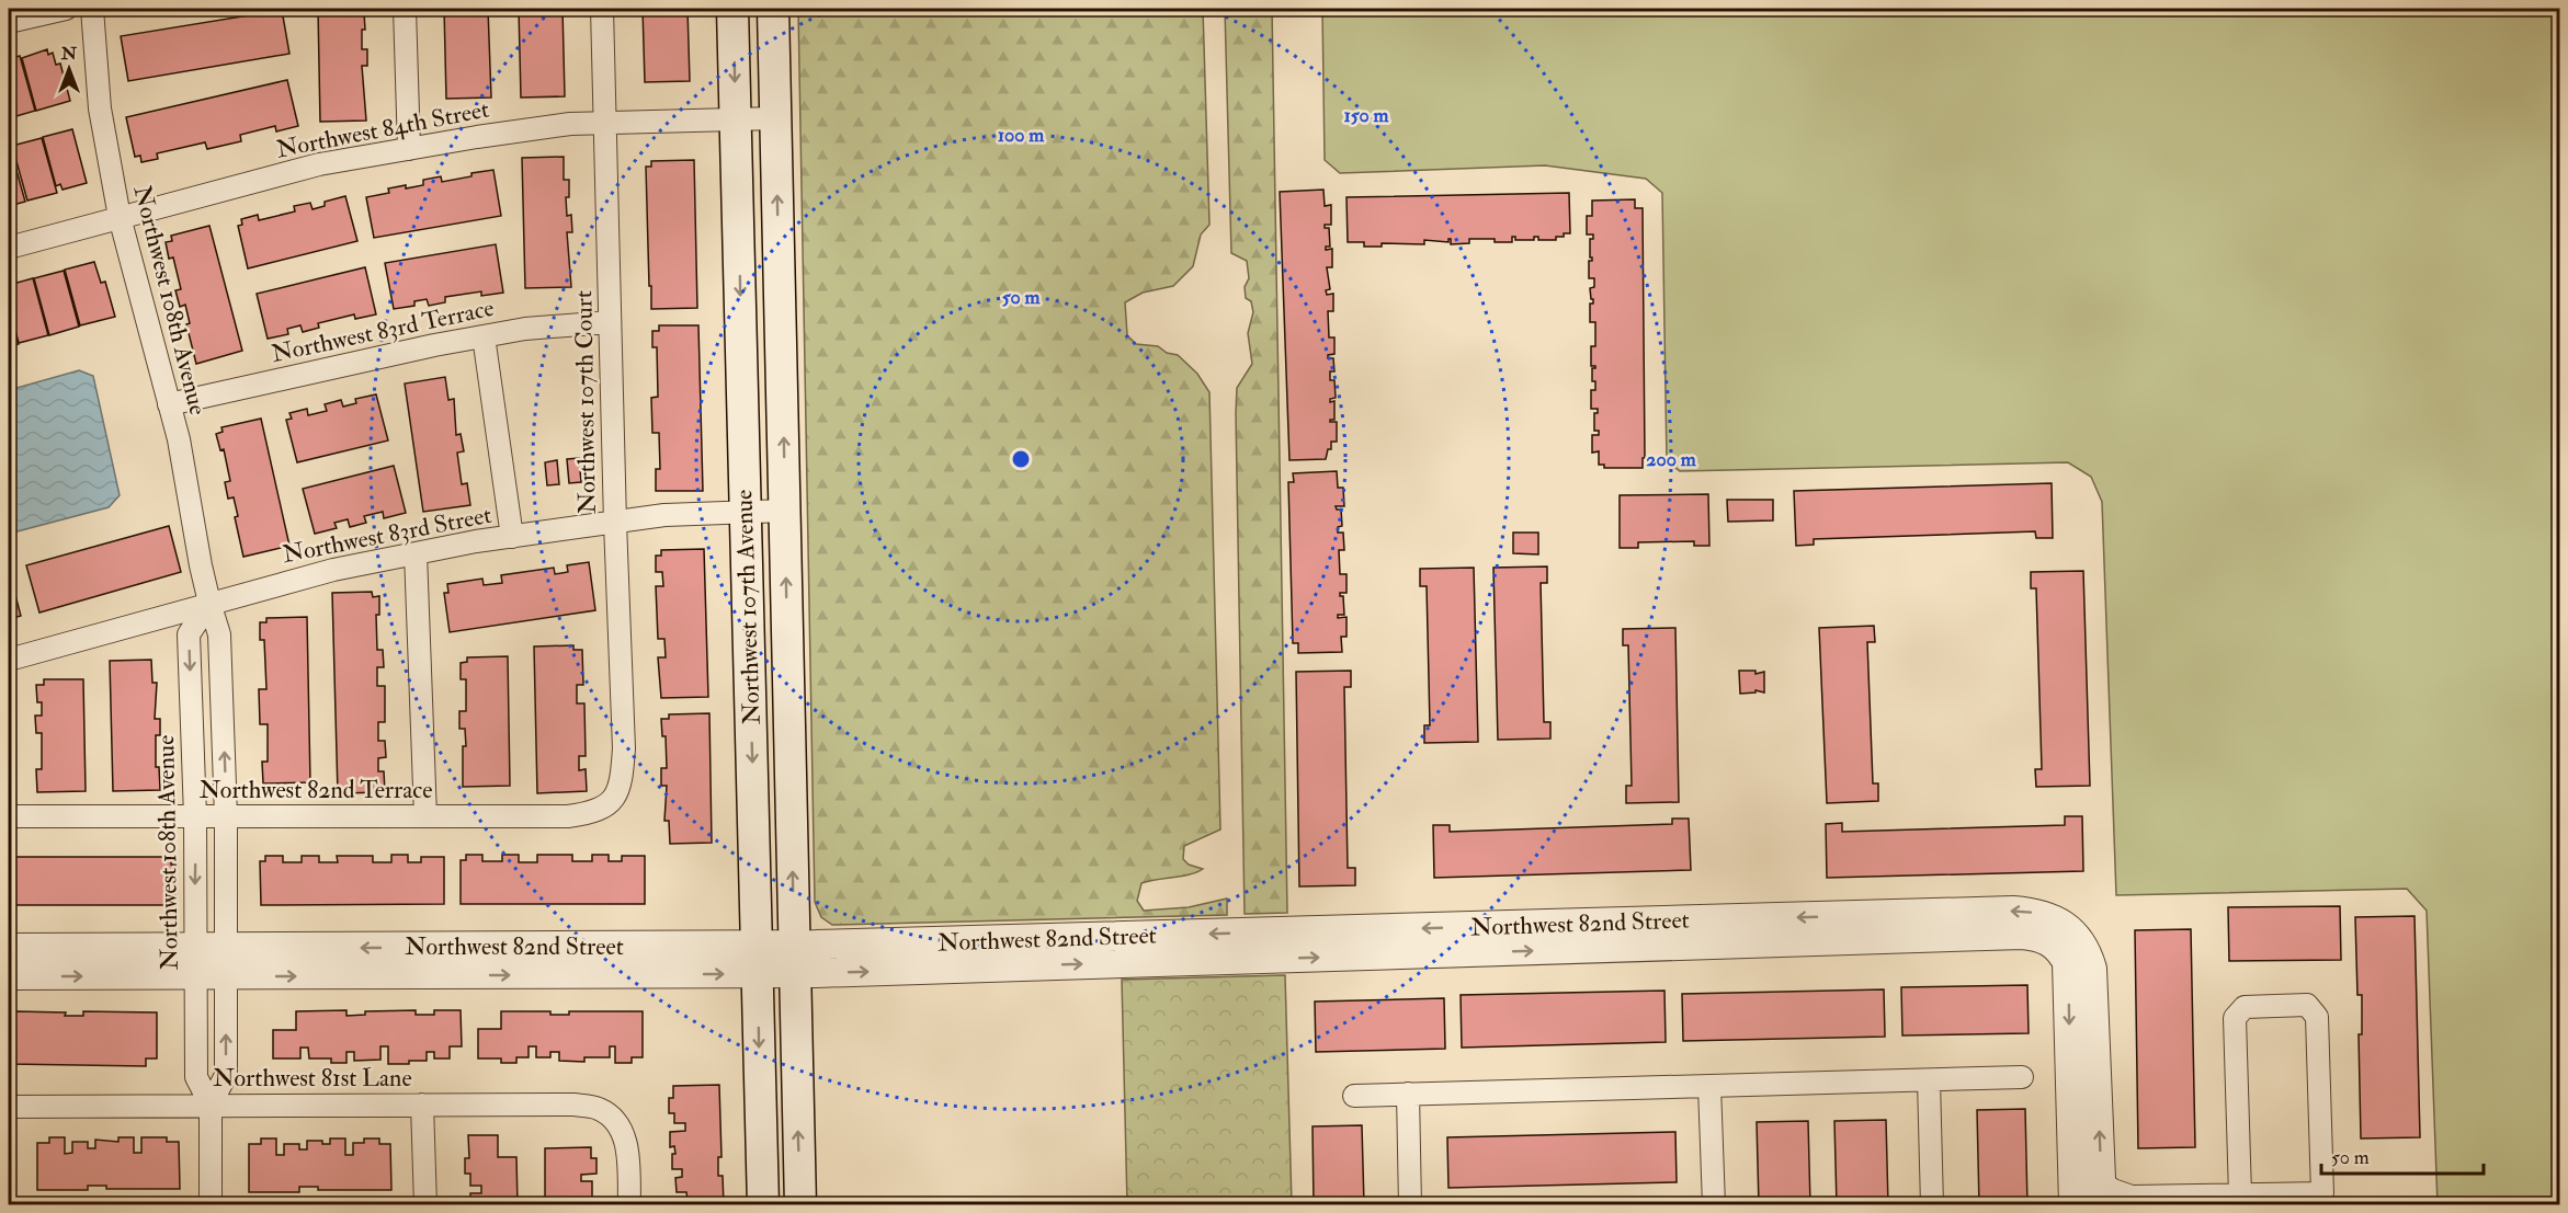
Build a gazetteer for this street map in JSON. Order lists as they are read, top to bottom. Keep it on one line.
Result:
{"streets":{"main road":["Northwest 107th Avenue"],"street":["Northwest 84th Street","Northwest 108th Avenue","Northwest 83rd Terrace","Northwest 107th Court","Northwest 83rd Street","Northwest 82nd Terrace","Northwest 82nd Street","Northwest 81st Lane"]},"crossings":[["Northwest 84th Street","Northwest 108th Avenue"],["Northwest 84th Street","Northwest 107th Court"],["Northwest 84th Street","Northwest 107th Avenue"],["Northwest 108th Avenue","Northwest 83rd Terrace"],["Northwest 108th Avenue","Northwest 83rd Street"],["Northwest 108th Avenue","Northwest 82nd Terrace"],["Northwest 108th Avenue","Northwest 82nd Street"],["Northwest 108th Avenue","Northwest 81st Lane"],["Northwest 83rd Terrace","Northwest 107th Court"],["Northwest 107th Court","Northwest 83rd Street"],["Northwest 107th Court","Northwest 82nd Terrace"],["Northwest 83rd Street","Northwest 107th Avenue"],["Northwest 107th Avenue","Northwest 82nd Street"]],"scale_bar":"50 m","north":"top","rings":["150 m","100 m","50 m","200 m"]}
